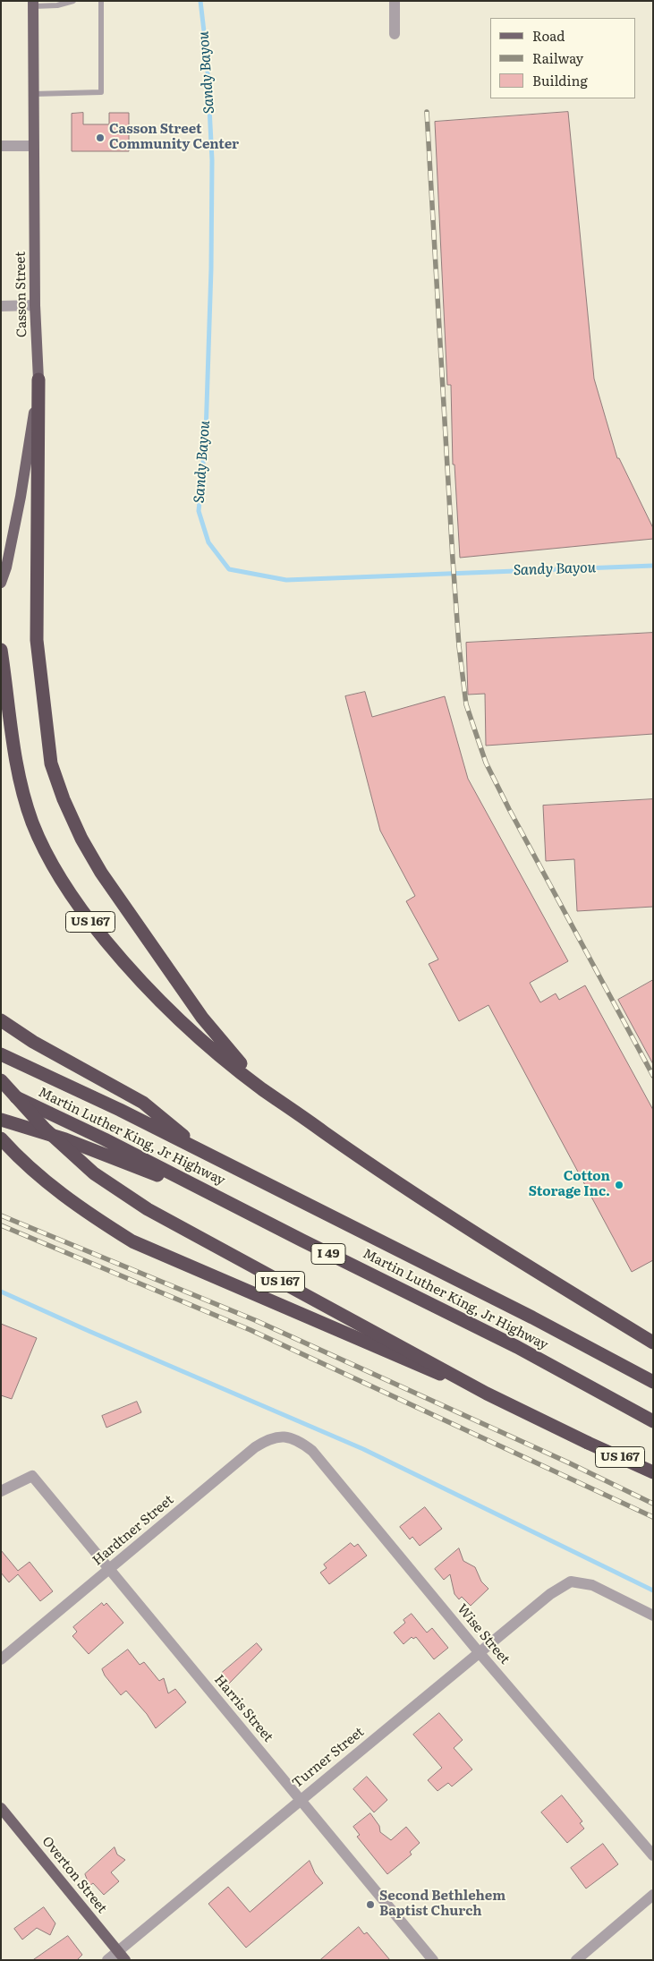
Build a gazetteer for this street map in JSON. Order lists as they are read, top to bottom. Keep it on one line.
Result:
{"streets":{"highway":["US 167","Martin Luther King, Jr Highway","I 49"],"main road":["Casson Street","Overton Street"],"street":["Hardtner Street","Wise Street","Harris Street","Turner Street"]},"crossings":[["Hardtner Street","Wise Street"],["Hardtner Street","Harris Street"],["Wise Street","Turner Street"],["Harris Street","Turner Street"],["Turner Street","Overton Street"]],"water":["Sandy Bayou"],"places":["Casson Street Community Center","Cotton Storage Inc.","Second Bethlehem Baptist Church"],"legend":["Road","Railway","Building"]}
